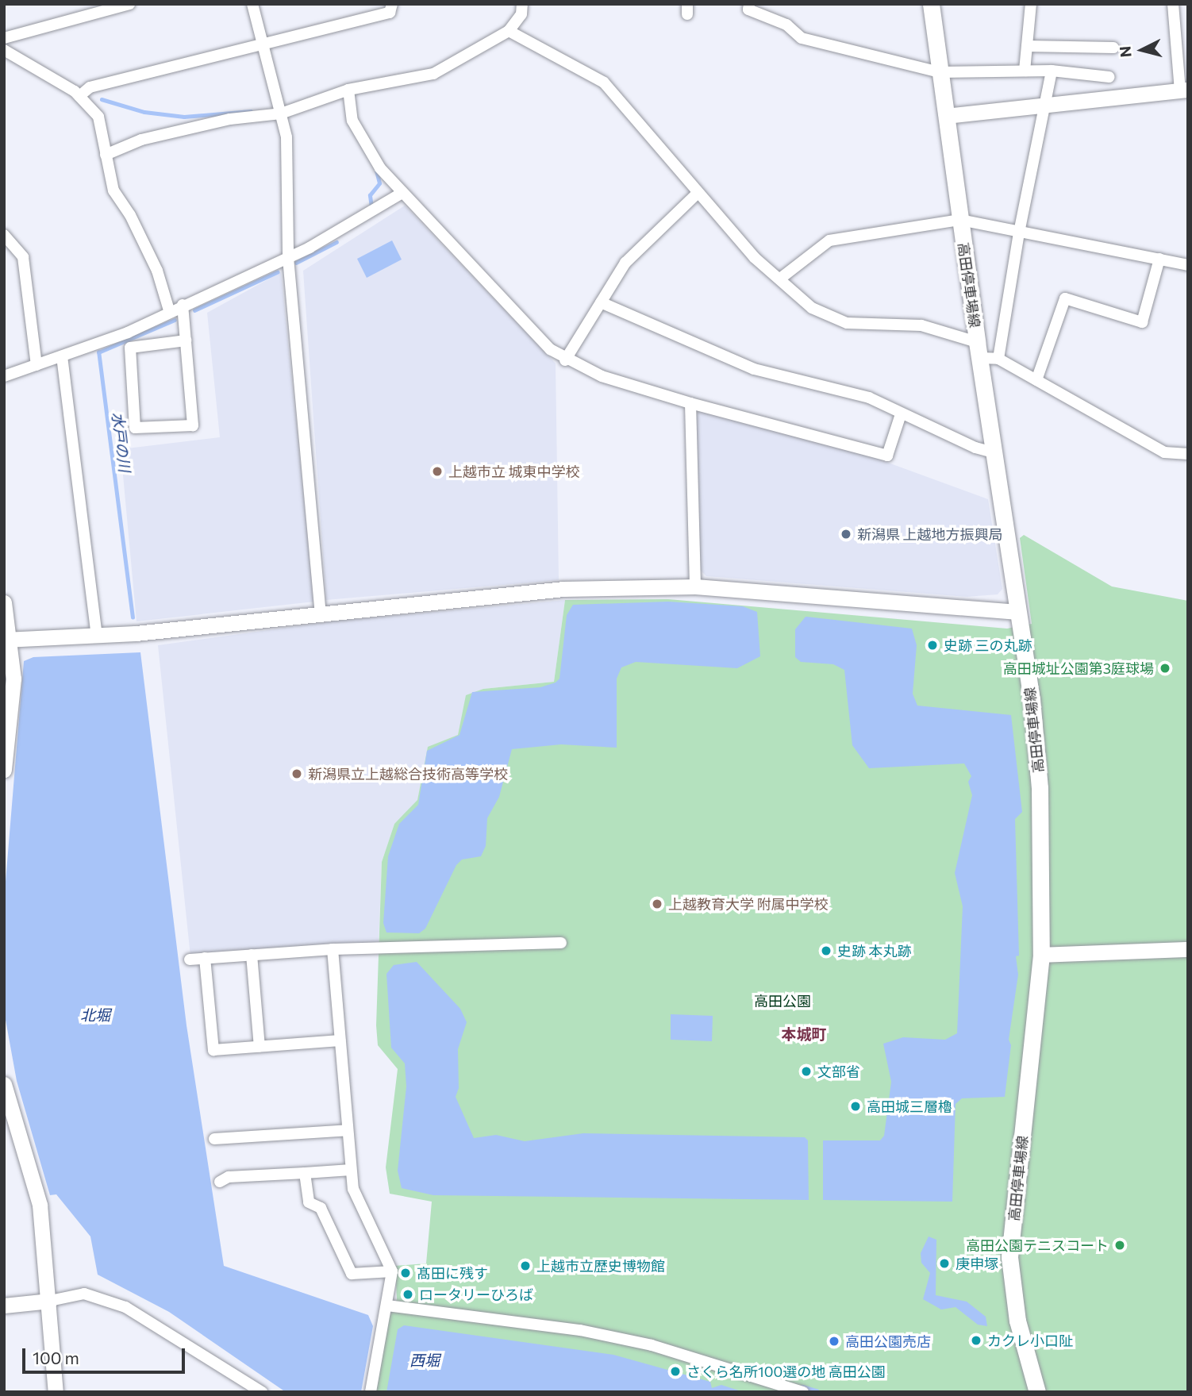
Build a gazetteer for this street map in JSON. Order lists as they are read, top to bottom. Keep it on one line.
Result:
{"streets":{"main road":["高田停車場線"]},"districts":["本城町"],"water":["水戸の川","北堀","西堀"],"parks":["高田公園"],"places":["上越市立 城東中学校","新潟県 上越地方振興局","史跡 三の丸跡","高田城址公園第3庭球場","新潟県立上越総合技術高等学校","上越教育大学 附属中学校","史跡 本丸跡","文部省","高田城三層櫓","高田公園テニスコート","庚申塚","上越市立歴史博物館","髙田に残す","ロータリーひろば","カクレ小口阯","高田公園売店","さくら名所100選の地 高田公園"],"scale_bar":"100 m","north":"left"}
